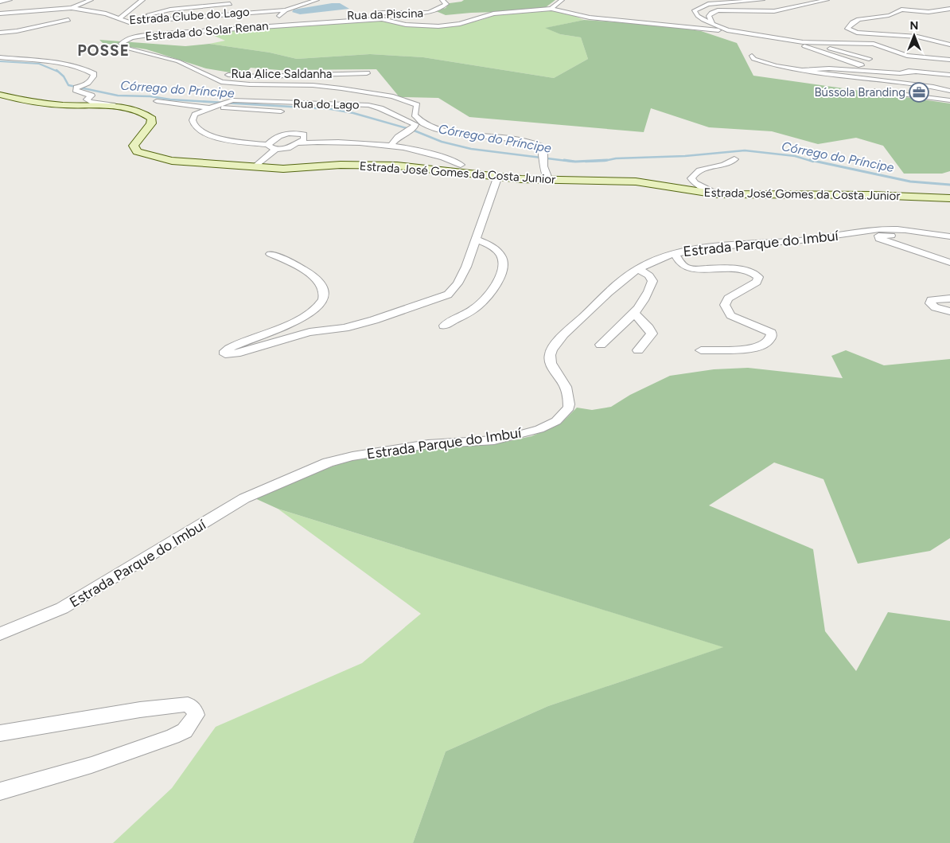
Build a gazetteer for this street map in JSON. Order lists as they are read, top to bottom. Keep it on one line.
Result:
{"streets":{"street":["Rua da Piscina","Estrada Clube do Lago","Estrada do Solar Renan","Rua Alice Saldanha","Rua do Lago","Estrada José Gomes da Costa Junior","Estrada Parque do Imbuí"]},"crossings":[["Rua da Piscina","Estrada Clube do Lago"],["Rua da Piscina","Estrada do Solar Renan"],["Estrada do Solar Renan","Rua Alice Saldanha"],["Estrada do Solar Renan","Estrada José Gomes da Costa Junior"]],"districts":["POSSE"],"water":["Córrego do Príncipe"],"places":{"office":["Bússola Branding"]},"north":"top"}
